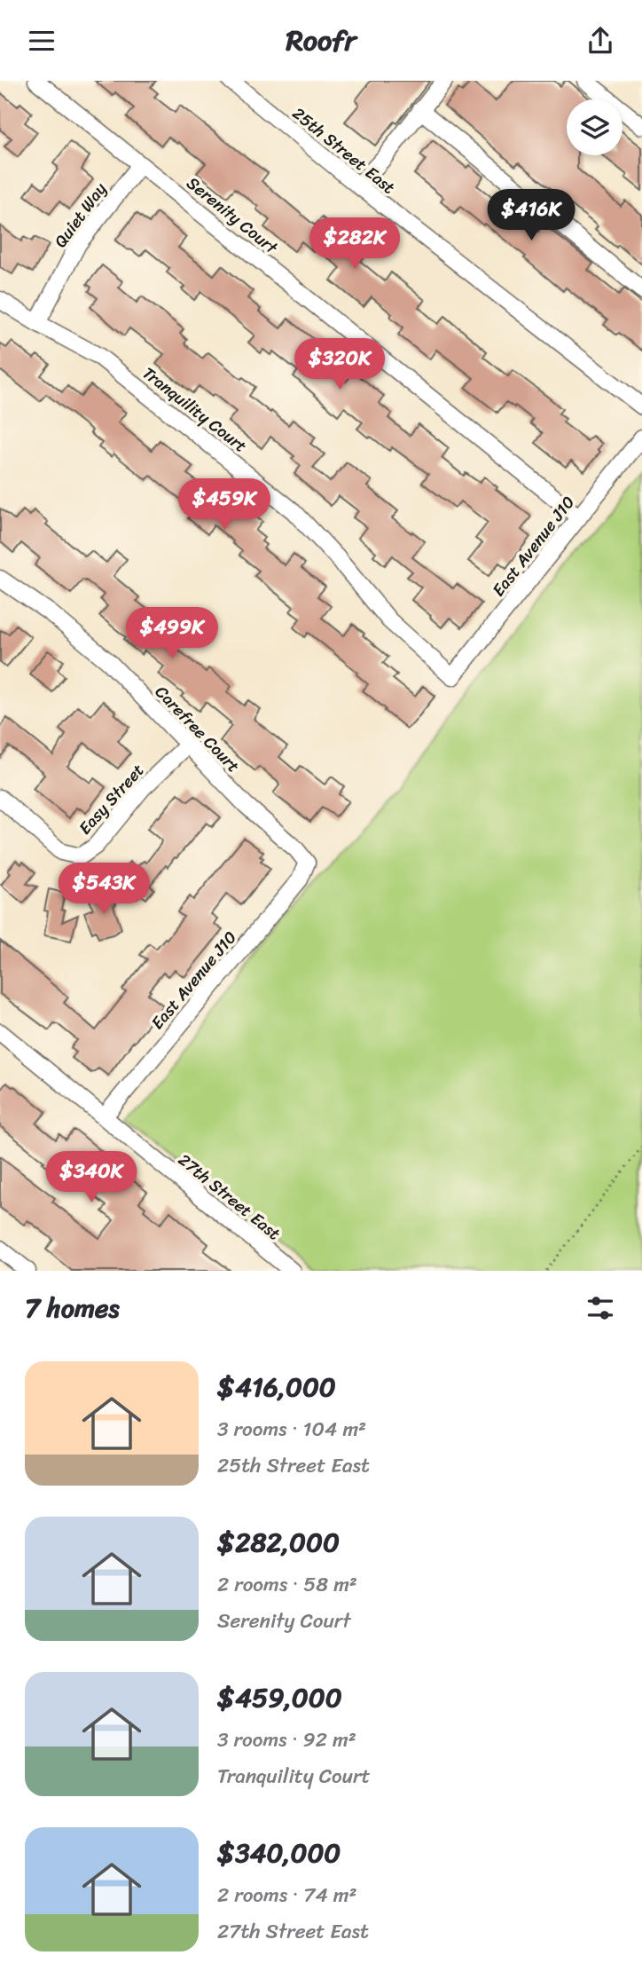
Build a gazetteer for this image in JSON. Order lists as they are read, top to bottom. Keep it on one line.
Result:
{"streets":{"street":["25th Street East","Quiet Way","Serenity Court","Tranquility Court","East Avenue J10","Carefree Court","Easy Street","27th Street East"]},"crossings":[["Quiet Way","Serenity Court"],["Quiet Way","Tranquility Court"],["Serenity Court","East Avenue J10"],["Tranquility Court","East Avenue J10"],["East Avenue J10","Carefree Court"],["East Avenue J10","27th Street East"],["Carefree Court","Easy Street"]],"page":{"header":"Roofr","price":["$416K","$282K","$320K","$459K","$499K","$543K","$340K"],"heading":"7 homes","list":[{"name":"$416,000","note":"3 rooms · 104 m² · 25th Street East"},{"name":"$282,000","note":"2 rooms · 58 m² · Serenity Court"},{"name":"$459,000","note":"3 rooms · 92 m² · Tranquility Court"},{"name":"$340,000","note":"2 rooms · 74 m² · 27th Street East"}]}}
